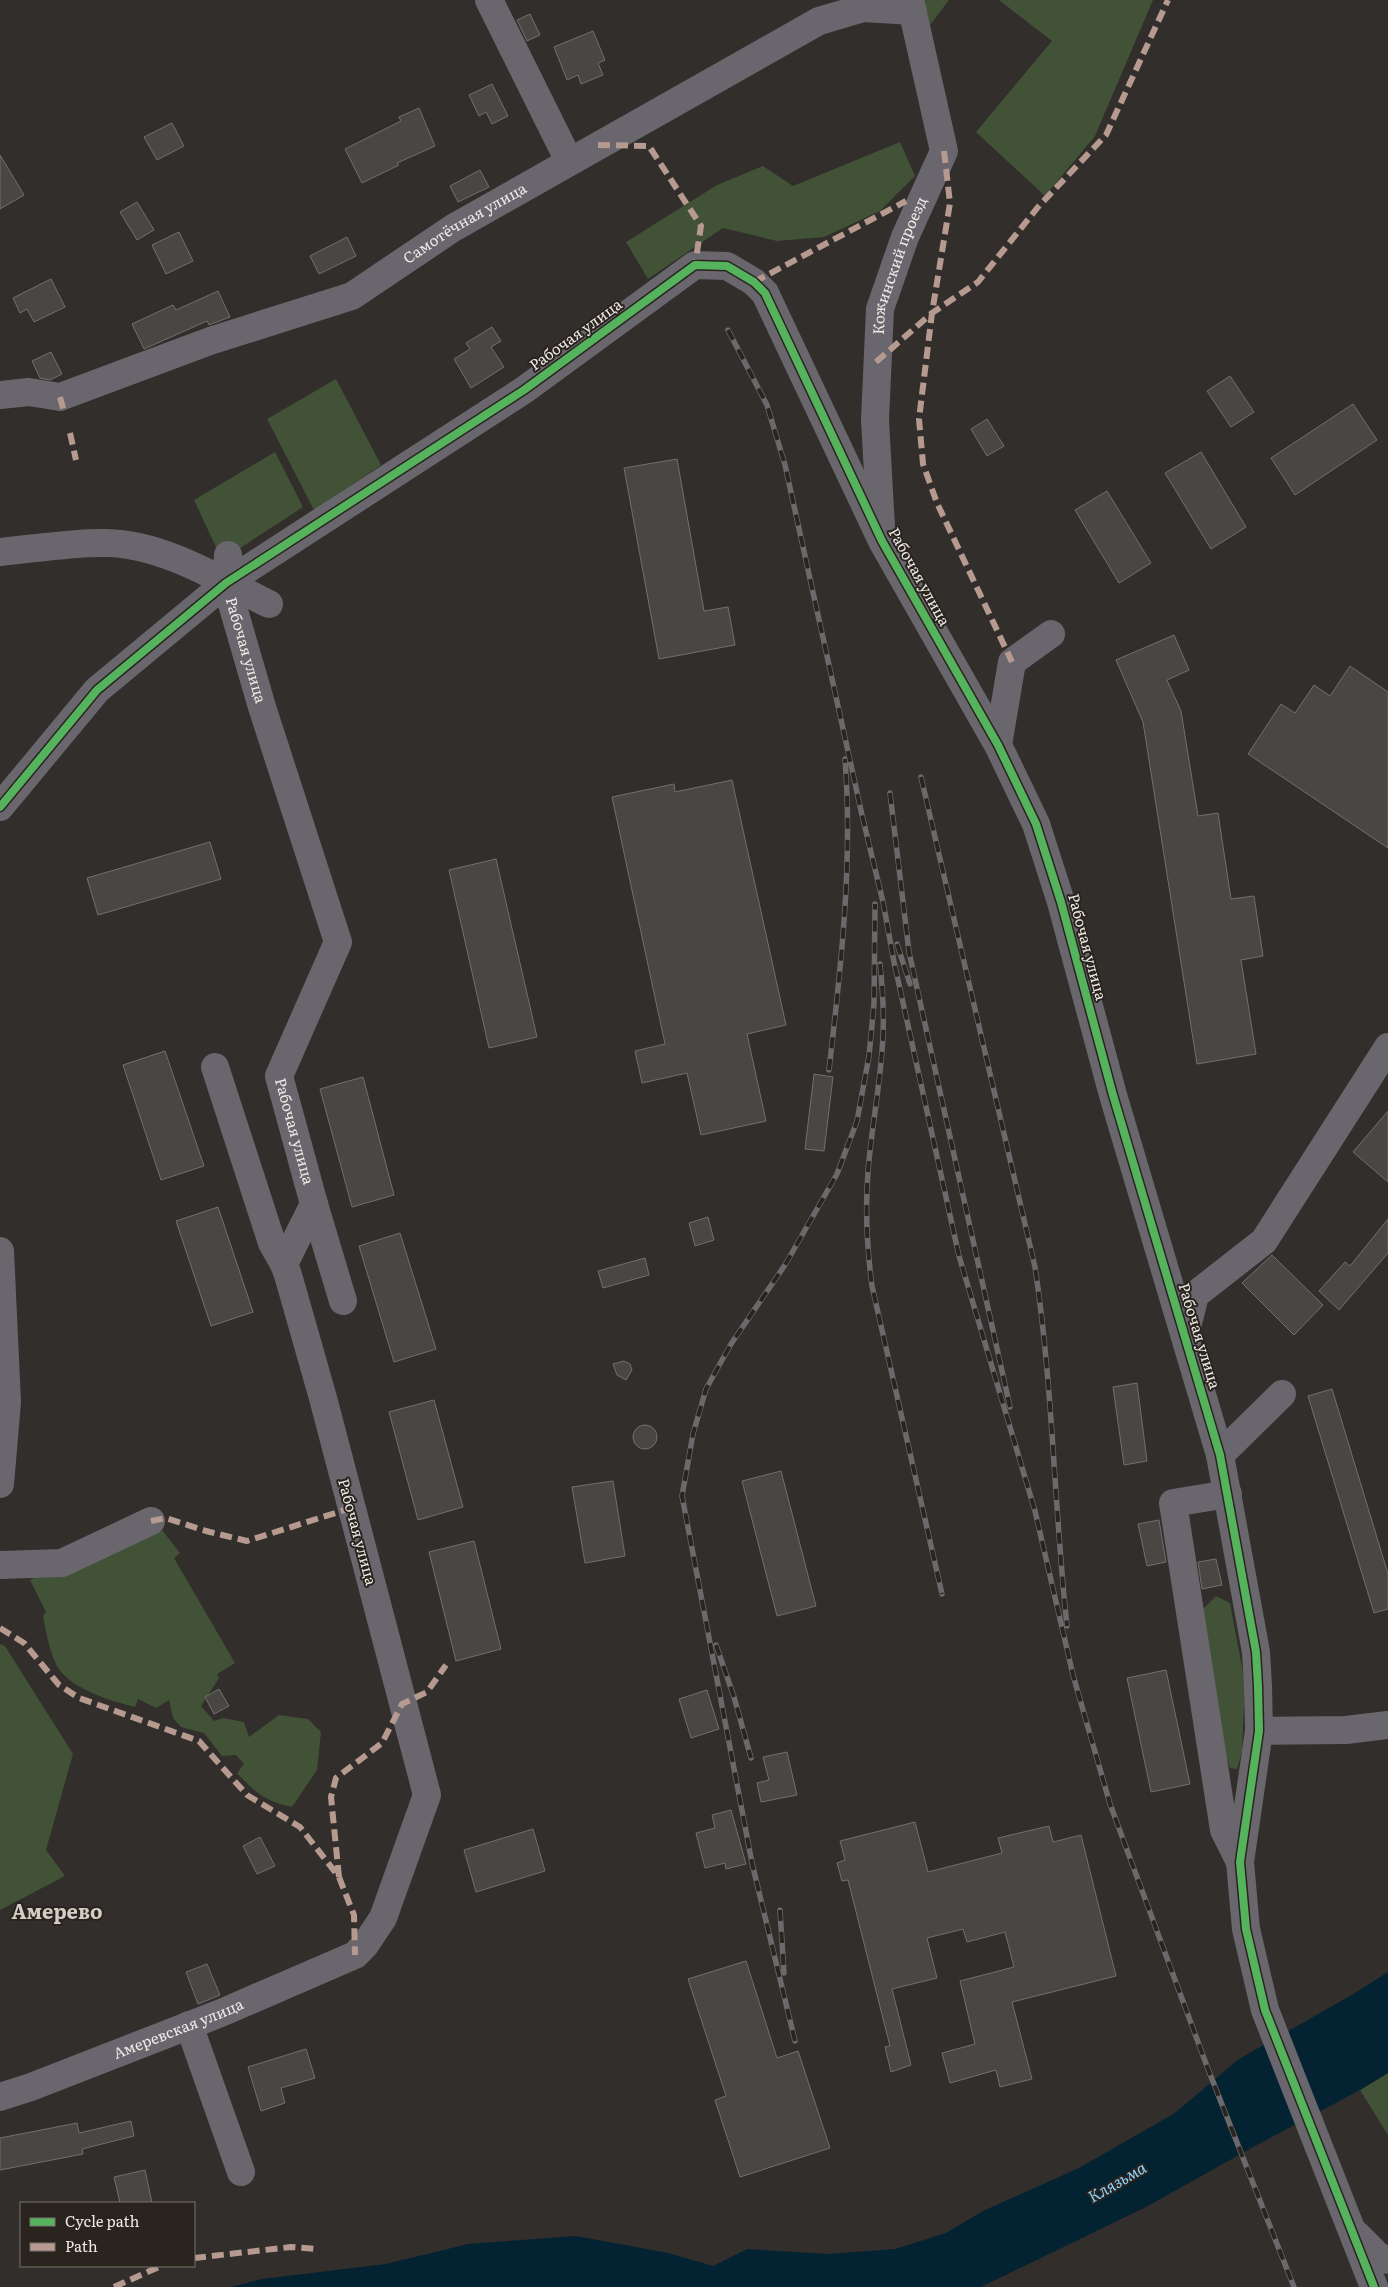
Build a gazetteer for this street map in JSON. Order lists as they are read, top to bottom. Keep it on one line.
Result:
{"streets":{"street":["Самотёчная улица","Кожинский проезд","Рабочая улица","Амеревская улица"]},"crossings":[["Самотёчная улица","Кожинский проезд"],["Кожинский проезд","Рабочая улица"],["Рабочая улица","Амеревская улица"]],"districts":["Амерево"],"water":["Клязьма"],"legend":["Cycle path","Path"]}
